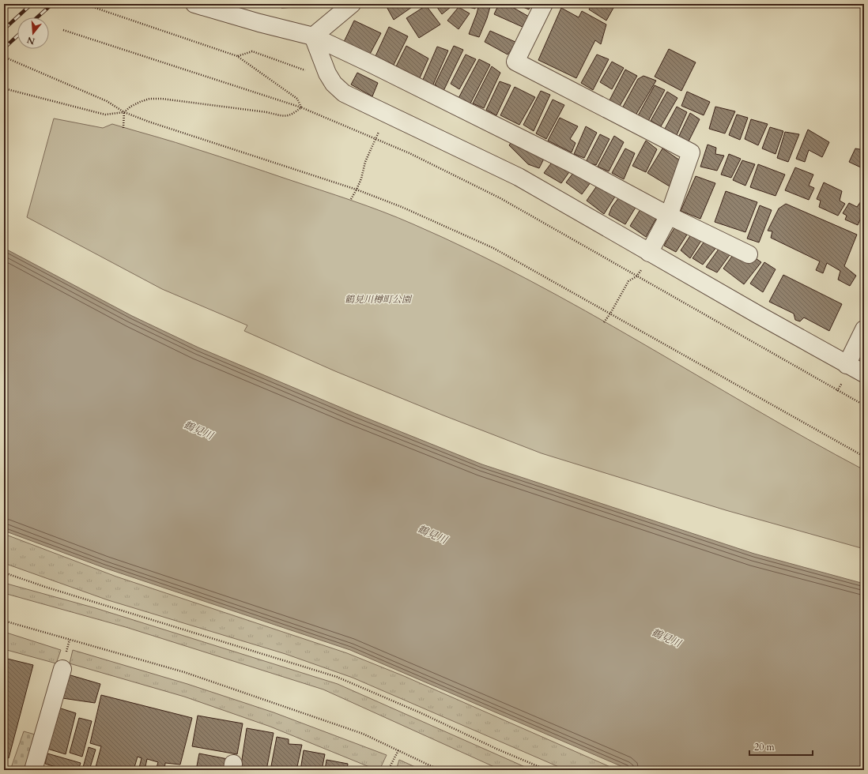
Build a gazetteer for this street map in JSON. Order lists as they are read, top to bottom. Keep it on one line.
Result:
{"water":["鶴見川"],"parks":["鶴見川樽町公園"],"scale_bar":"20 m","north":"bottom"}
